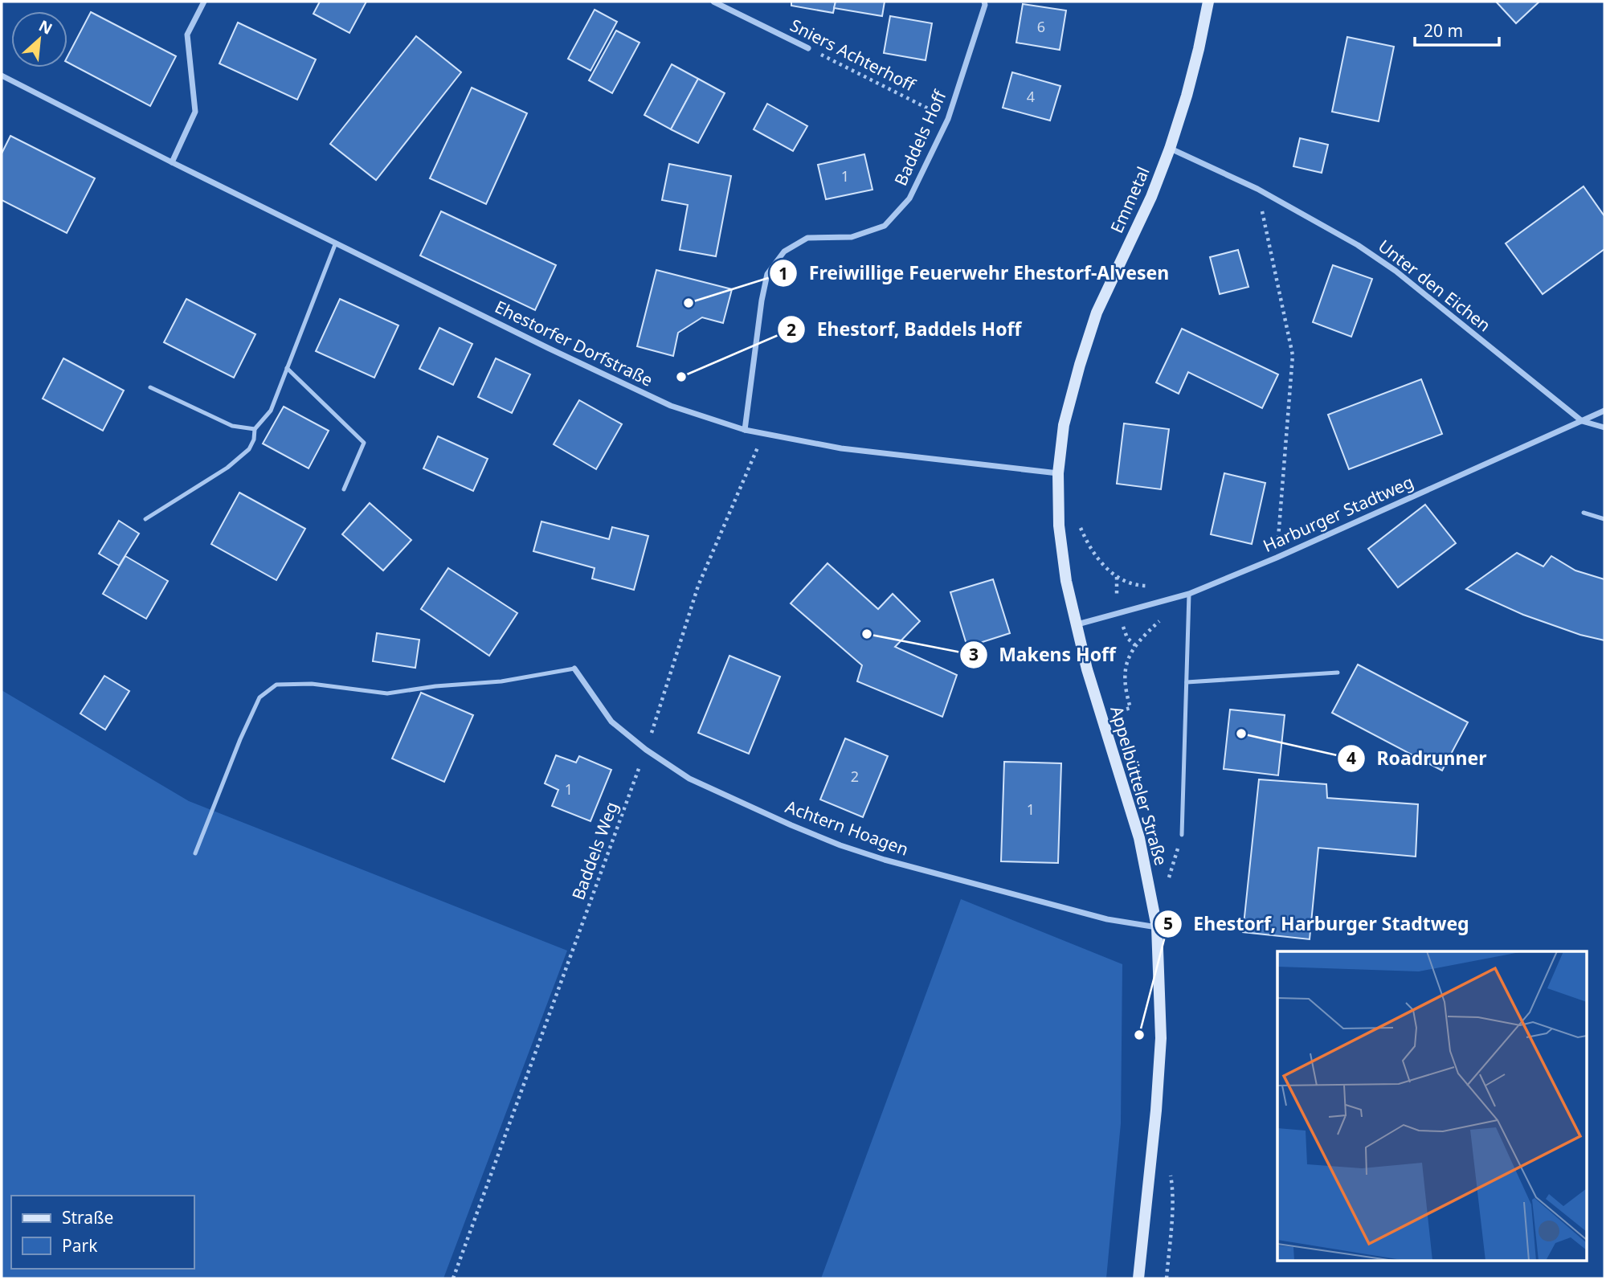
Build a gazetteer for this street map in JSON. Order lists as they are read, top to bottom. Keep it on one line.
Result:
{"streets":{"main road":["Emmetal","Appelbütteler Straße"],"street":["Sniers Achterhoff","Baddels Hoff","Unter den Eichen","Ehestorfer Dorfstraße","Harburger Stadtweg","Achtern Hoagen"],"path":["Baddels Weg"]},"crossings":[["Sniers Achterhoff","Baddels Hoff"],["Baddels Hoff","Ehestorfer Dorfstraße"],["Emmetal","Unter den Eichen"],["Emmetal","Ehestorfer Dorfstraße"],["Emmetal","Appelbütteler Straße"],["Unter den Eichen","Harburger Stadtweg"],["Ehestorfer Dorfstraße","Appelbütteler Straße"],["Ehestorfer Dorfstraße","Baddels Weg"],["Harburger Stadtweg","Appelbütteler Straße"],["Appelbütteler Straße","Achtern Hoagen"],["Achtern Hoagen","Baddels Weg"]],"places":["Freiwillige Feuerwehr Ehestorf-Alvesen","Ehestorf, Baddels Hoff","Makens Hoff","Roadrunner","Ehestorf, Harburger Stadtweg"],"house_numbers":["6","4","1","2","1","1"],"legend":["Straße","Park"],"scale_bar":"20 m","north":"top right"}
